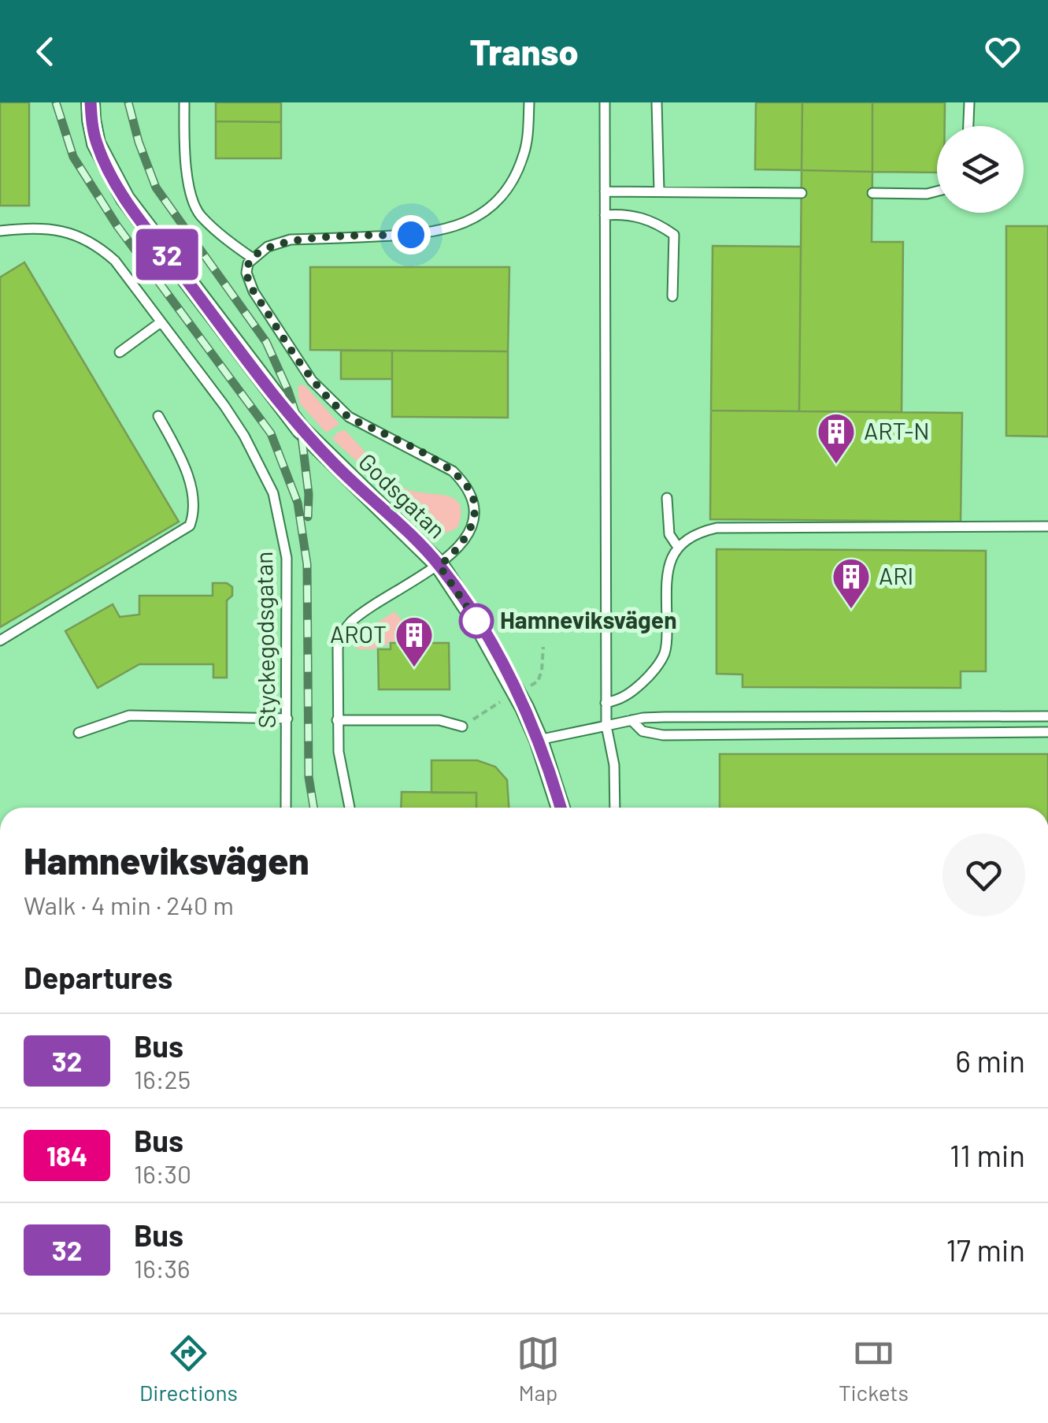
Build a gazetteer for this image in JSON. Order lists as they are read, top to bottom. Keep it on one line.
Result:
{"streets":{"street":["Godsgatan"],"lane":["Styckegodsgatan"]},"places":{"building":["ART-N","ARI","AROT"],"other":["Hamneviksvägen"]},"lines":["bus line 32"],"page":{"header":"Transo","on_map":"32","heading":[["Hamneviksvägen","Walk · 4 min · 240 m"],"Departures"],"list":[{"mark":"32","name":"Bus","note":"16:25","value":"6 min"},{"mark":"184","name":"Bus","note":"16:30","value":"11 min"},{"mark":"32","name":"Bus","note":"16:36","value":"17 min"}],"tabs":["Directions","Map","Tickets"]}}
